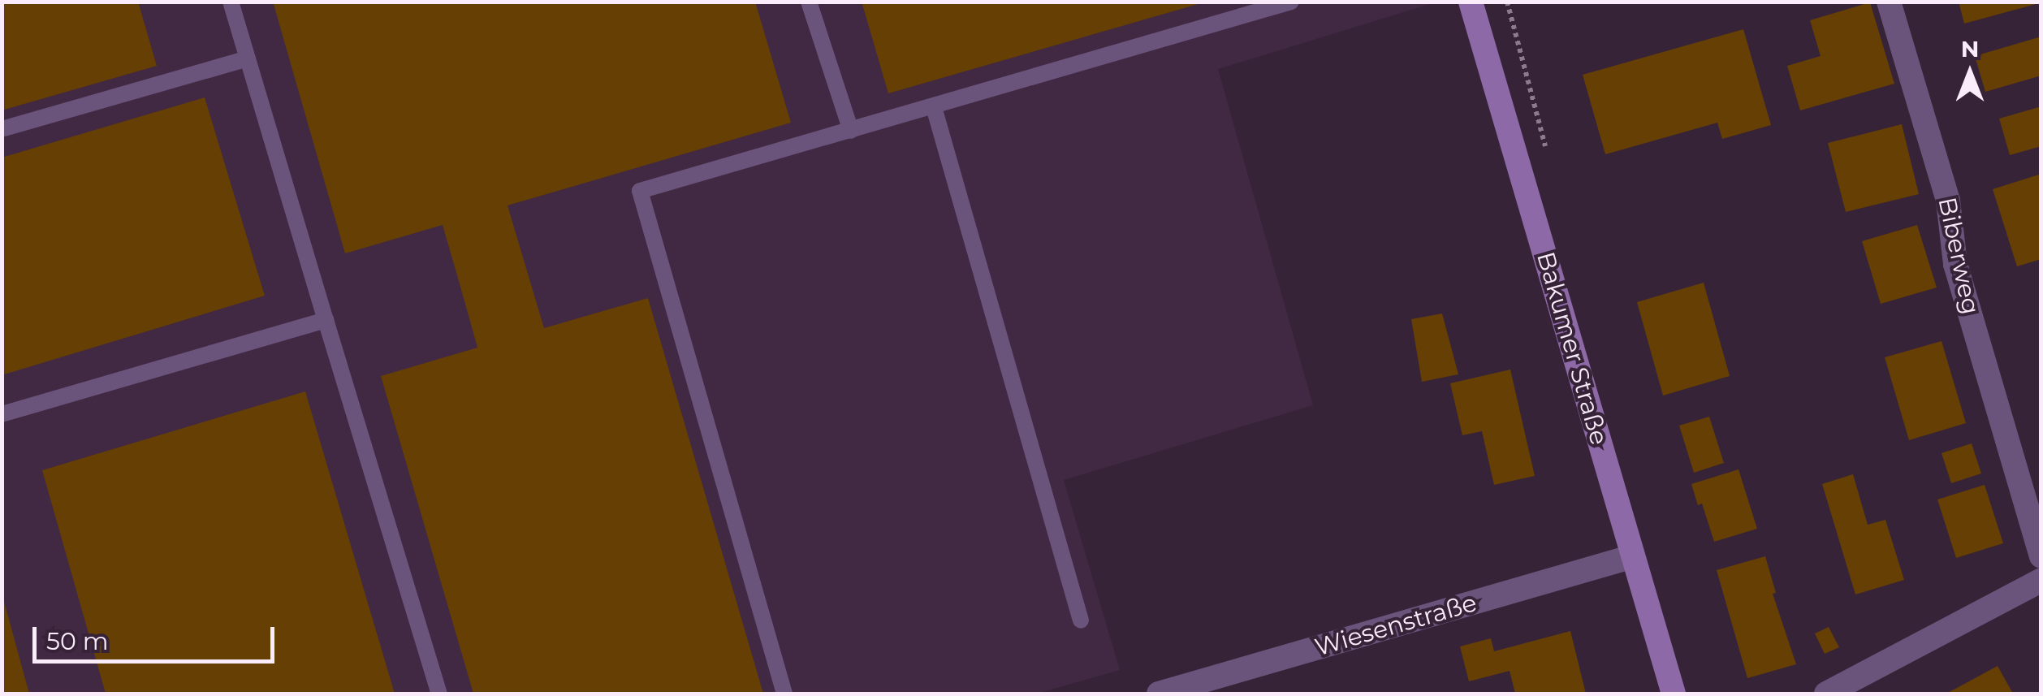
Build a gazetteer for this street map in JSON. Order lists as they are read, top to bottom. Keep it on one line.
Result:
{"streets":{"main road":["Bakumer Straße"],"street":["Biberweg","Wiesenstraße"]},"crossings":[["Bakumer Straße","Wiesenstraße"]],"scale_bar":"50 m","north":"top"}
